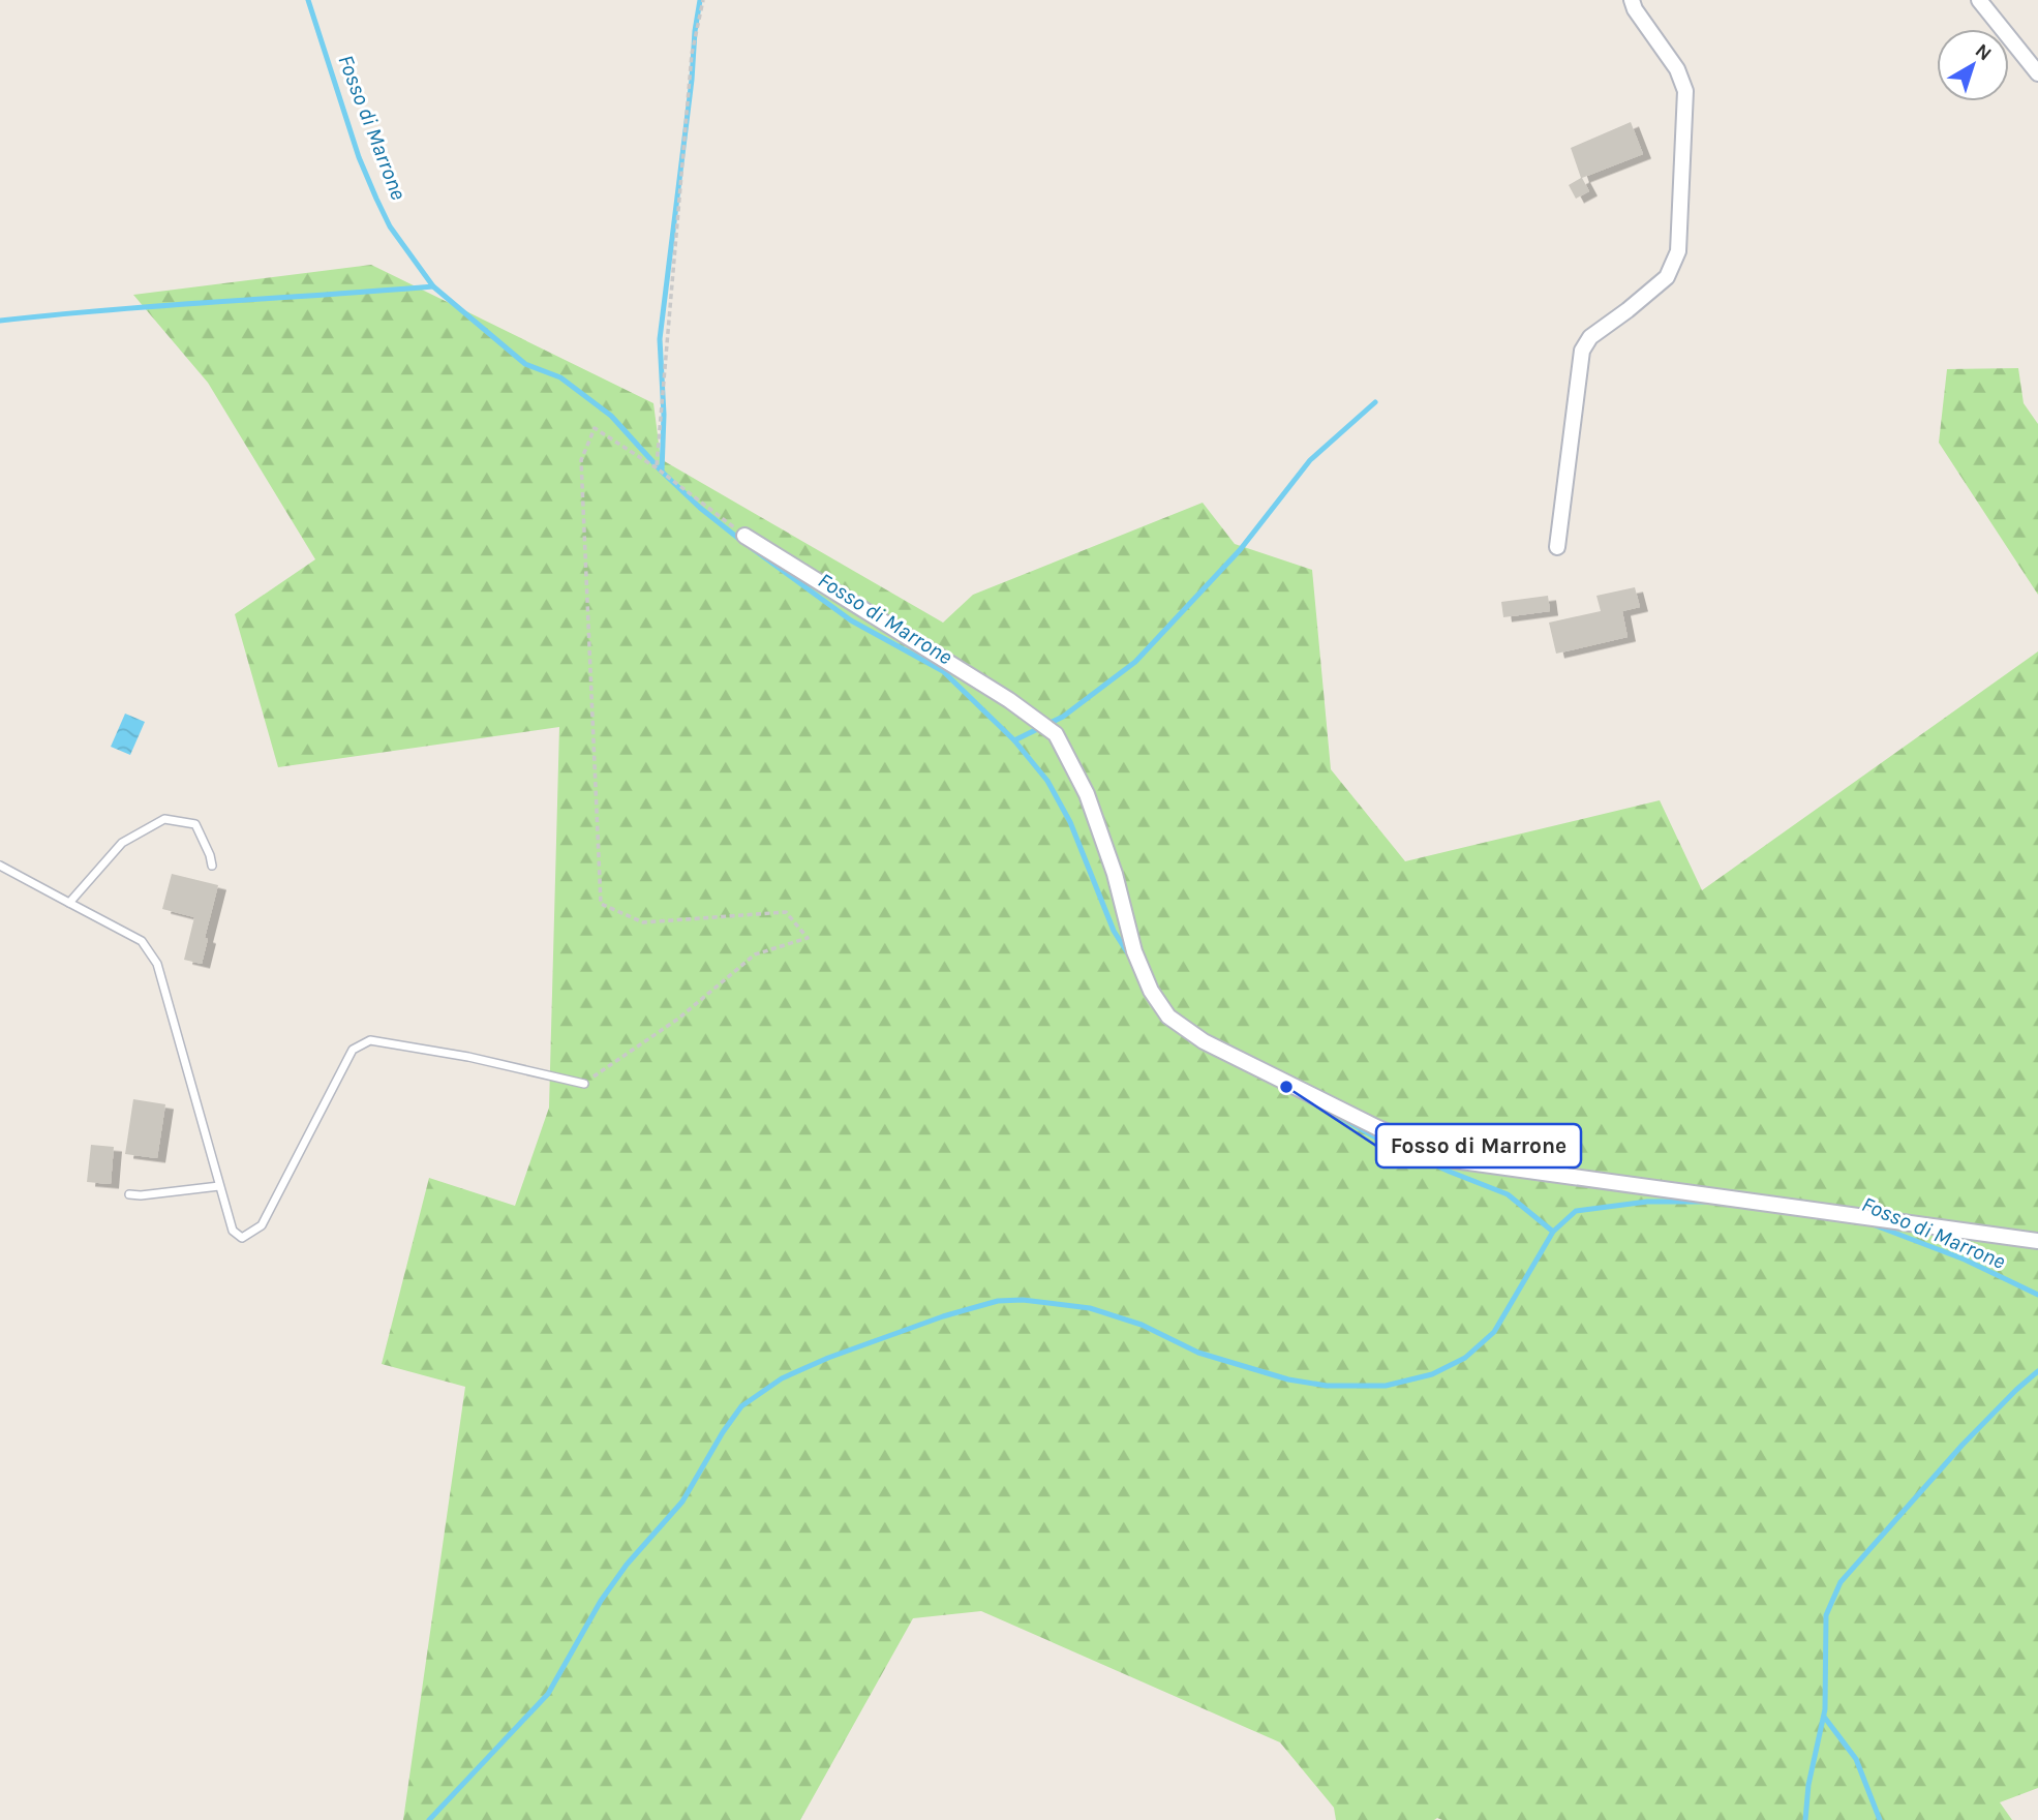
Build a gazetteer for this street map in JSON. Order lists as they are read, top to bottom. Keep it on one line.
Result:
{"water":["Fosso di Marrone"],"places":["Fosso di Marrone"],"north":"top right"}
